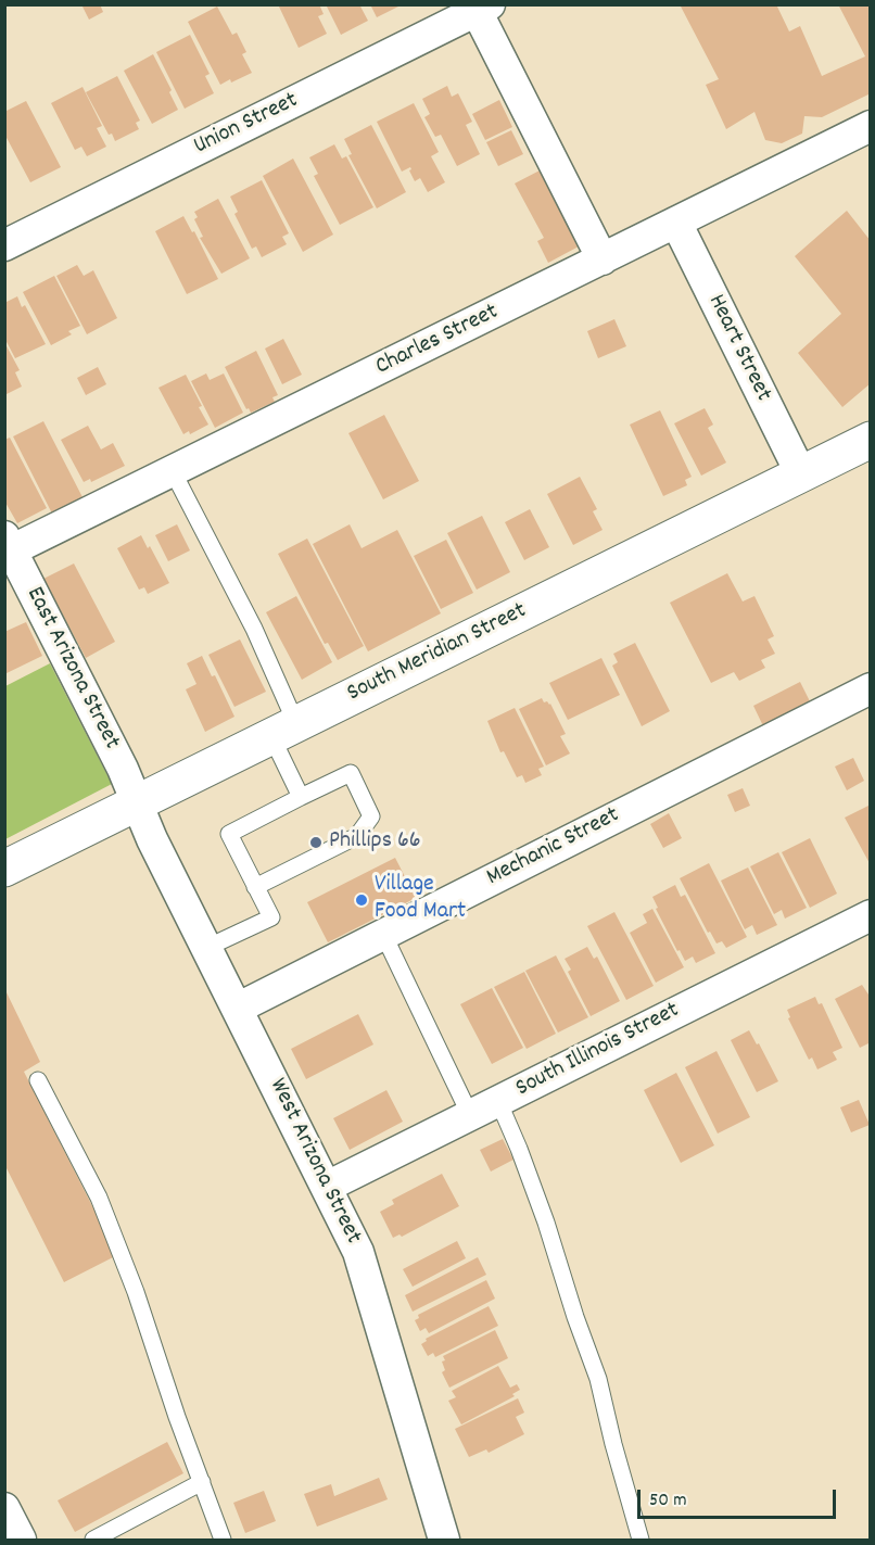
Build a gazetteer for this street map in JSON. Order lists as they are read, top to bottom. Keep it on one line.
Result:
{"streets":{"main road":["South Meridian Street"],"street":["Union Street","Charles Street","Heart Street","East Arizona Street","Mechanic Street","South Illinois Street","West Arizona Street"]},"crossings":[["Charles Street","Heart Street"],["Charles Street","East Arizona Street"],["Heart Street","South Meridian Street"],["South Meridian Street","East Arizona Street"],["South Meridian Street","West Arizona Street"],["East Arizona Street","West Arizona Street"],["Mechanic Street","West Arizona Street"],["South Illinois Street","West Arizona Street"]],"places":["Phillips 66","Village Food Mart"],"scale_bar":"50 m"}
